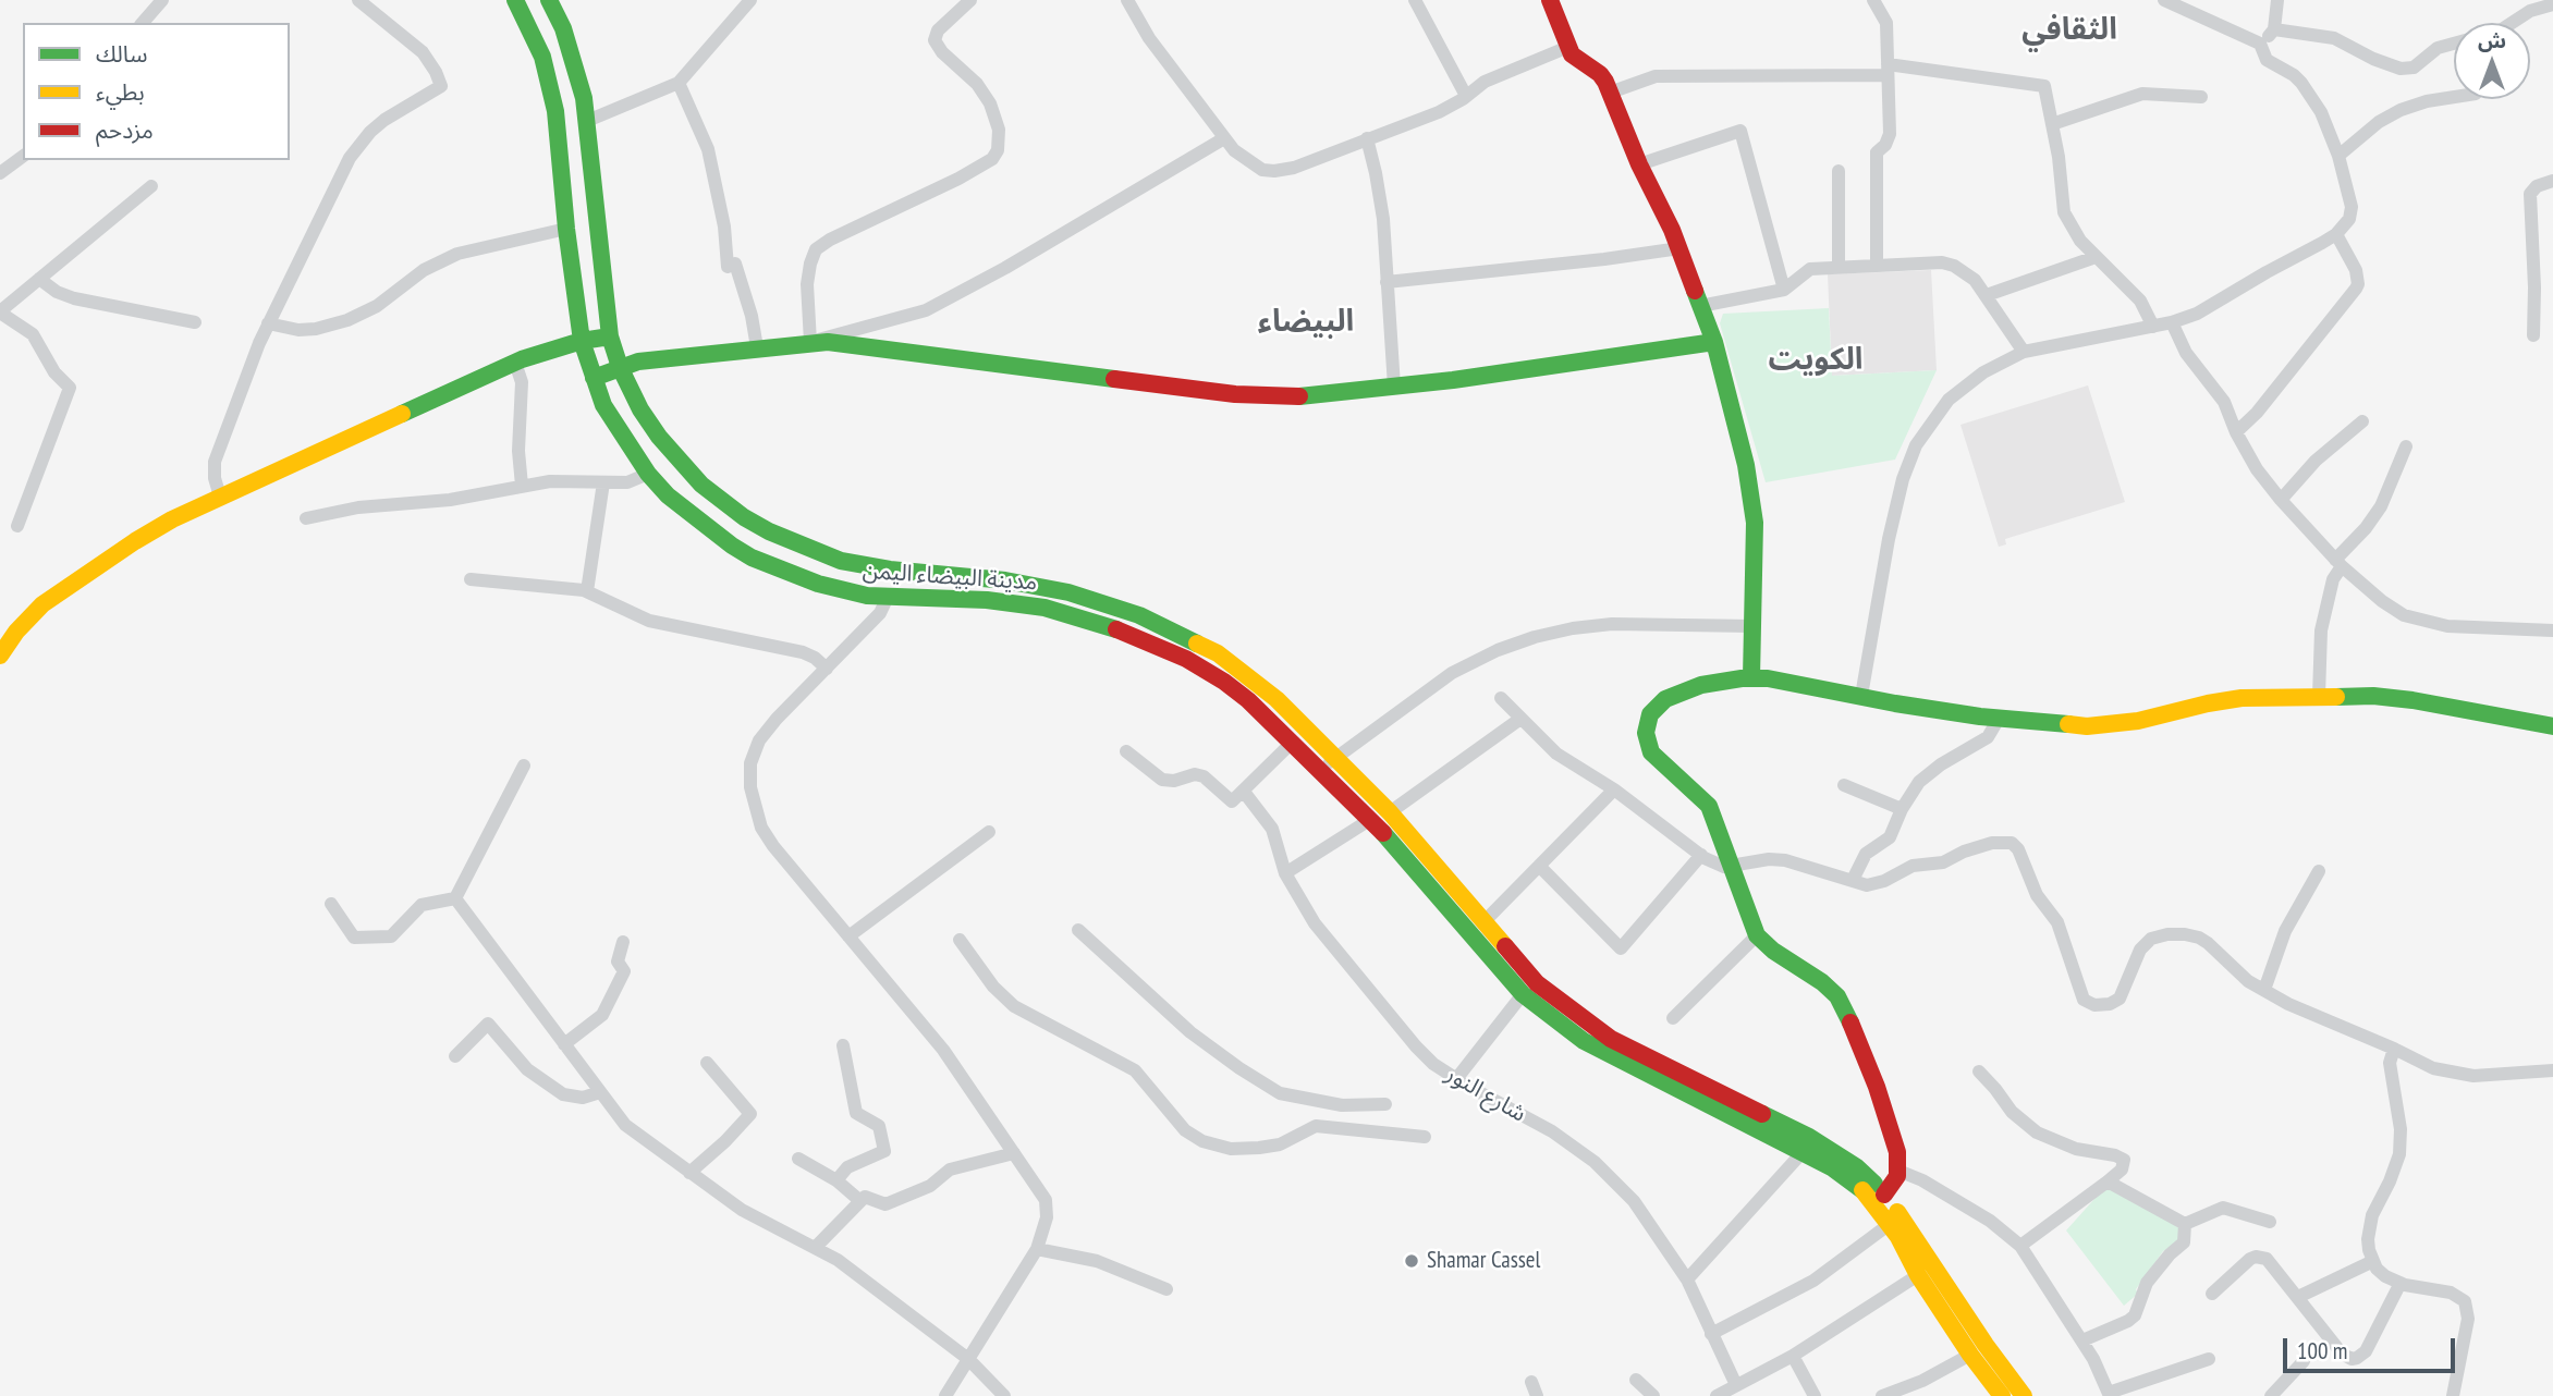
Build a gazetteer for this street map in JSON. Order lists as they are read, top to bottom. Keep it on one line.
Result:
{"streets":{"main road":["مدينة البيضاء اليمن"],"street":["شارع النور"]},"districts":["الثقافي","البيضاء","الكويت"],"places":["Shamar Cassel"],"legend":["سالك","بطيء","مزدحم"],"scale_bar":"100 m","north":"top"}
